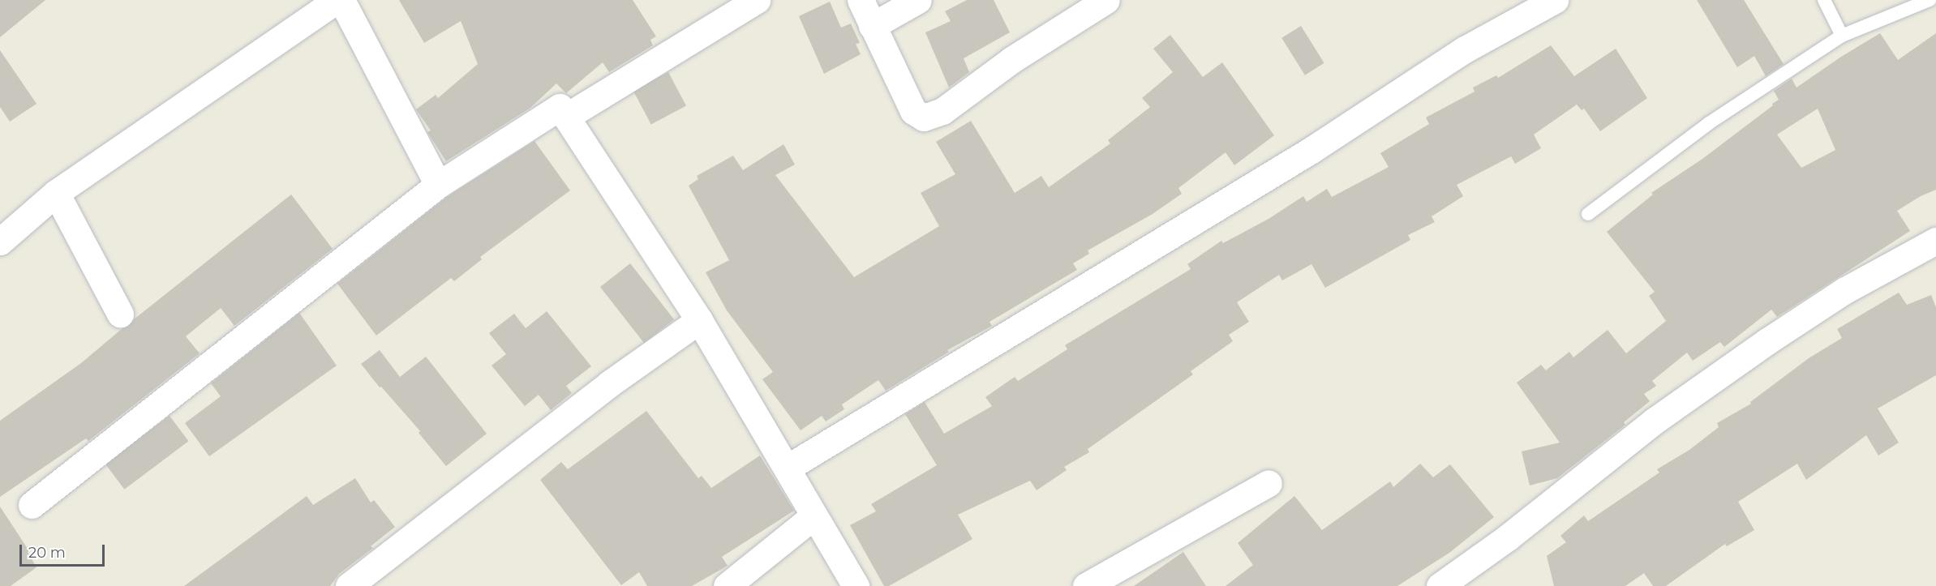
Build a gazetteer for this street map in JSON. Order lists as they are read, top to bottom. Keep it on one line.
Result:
{"scale_bar":"20 m"}
